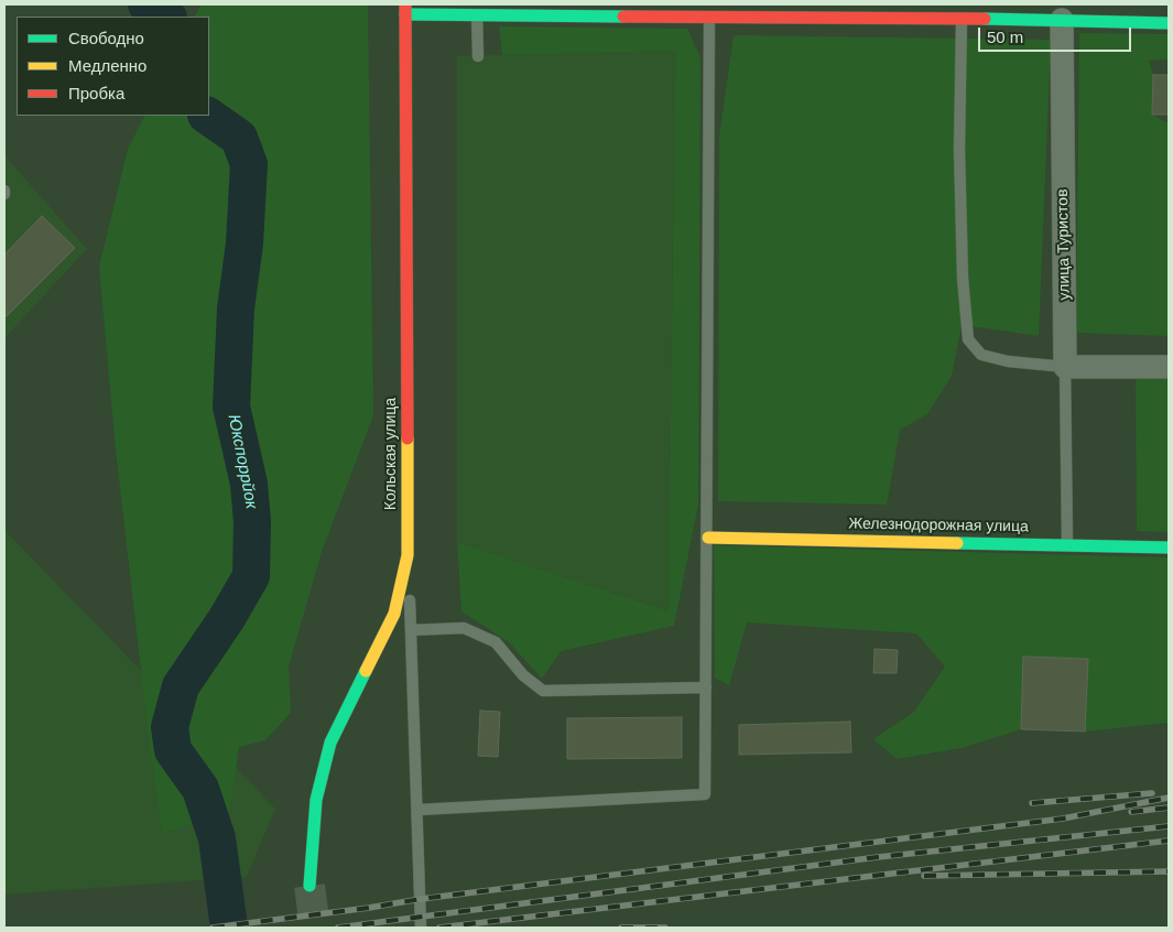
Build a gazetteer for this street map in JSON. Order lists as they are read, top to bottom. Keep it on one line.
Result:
{"streets":{"street":["улица Туристов","Кольская улица","Железнодорожная улица"]},"water":["Юкспоррйок"],"legend":["Свободно","Медленно","Пробка"],"scale_bar":"50 m"}
